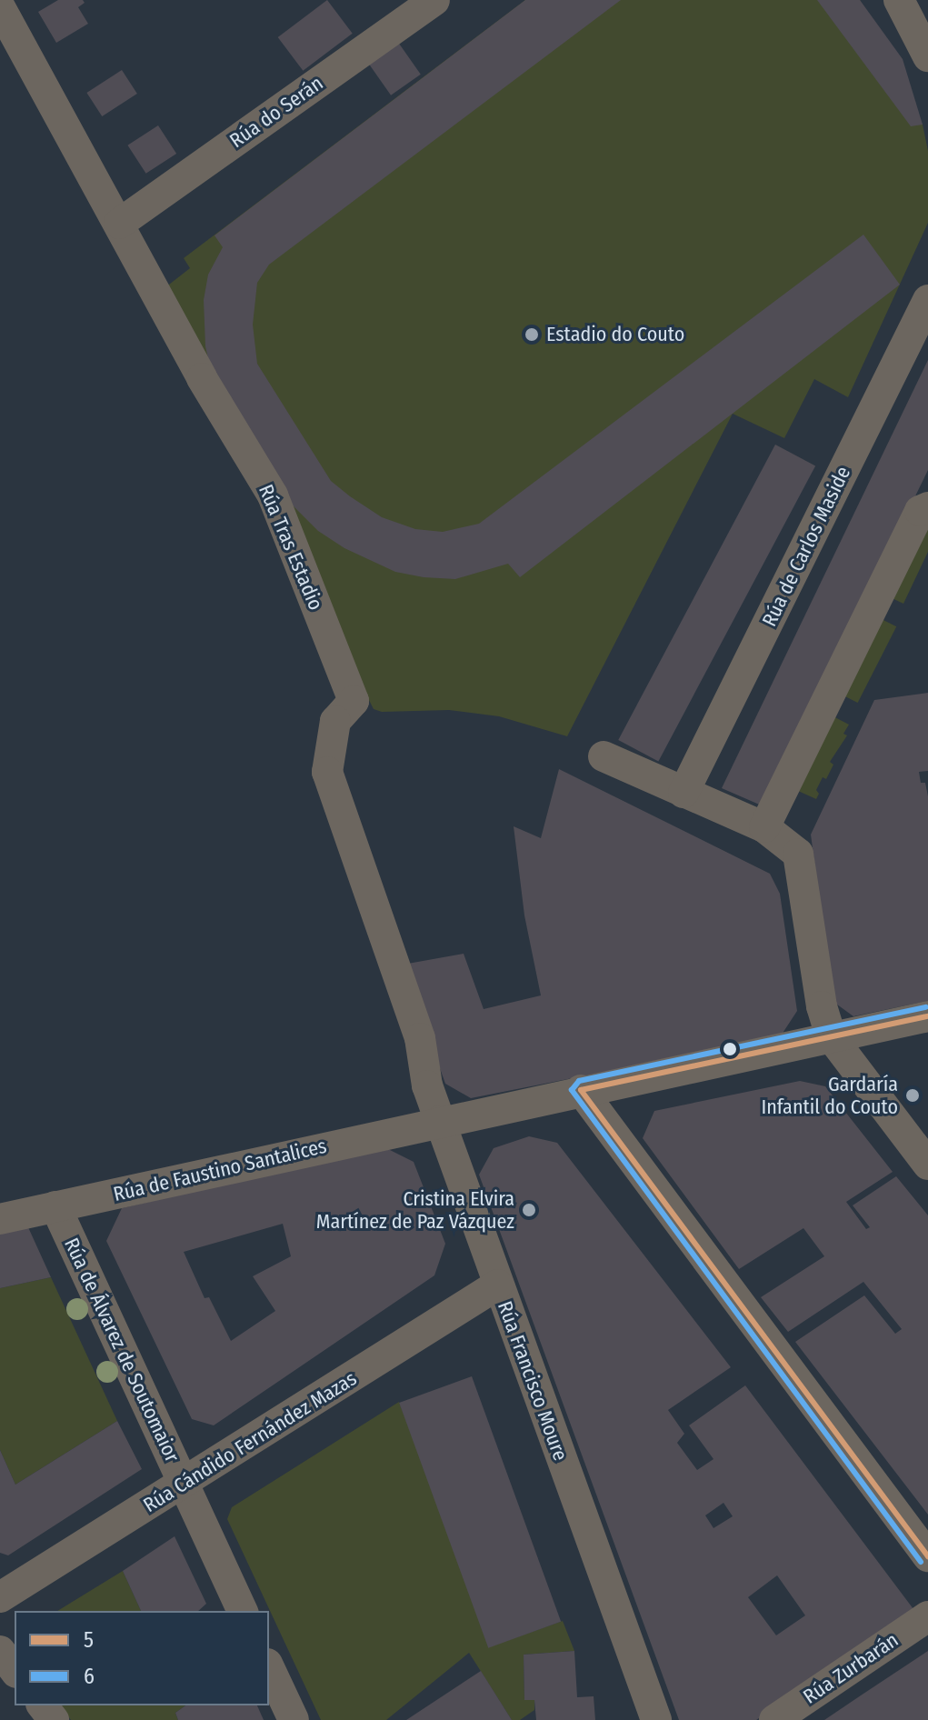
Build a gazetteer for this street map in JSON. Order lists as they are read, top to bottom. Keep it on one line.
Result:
{"streets":{"street":["Rúa do Serán","Rúa de Carlos Maside","Rúa Tras Estadio","Rúa de Faustino Santalices","Rúa de Álvarez de Soutomaior","Rúa Francisco Moure","Rúa Cándido Fernández Mazas","Rúa Zurbarán"]},"crossings":[["Rúa do Serán","Rúa Tras Estadio"],["Rúa Tras Estadio","Rúa Francisco Moure"],["Rúa de Faustino Santalices","Rúa de Álvarez de Soutomaior"],["Rúa de Faustino Santalices","Rúa Francisco Moure"],["Rúa de Álvarez de Soutomaior","Rúa Cándido Fernández Mazas"],["Rúa Francisco Moure","Rúa Cándido Fernández Mazas"]],"places":["Estadio do Couto","Gardaría Infantil do Couto","Cristina Elvira Martínez de Paz Vázquez"],"lines":["transit line 6","transit line 5"],"legend":["5","6"]}
